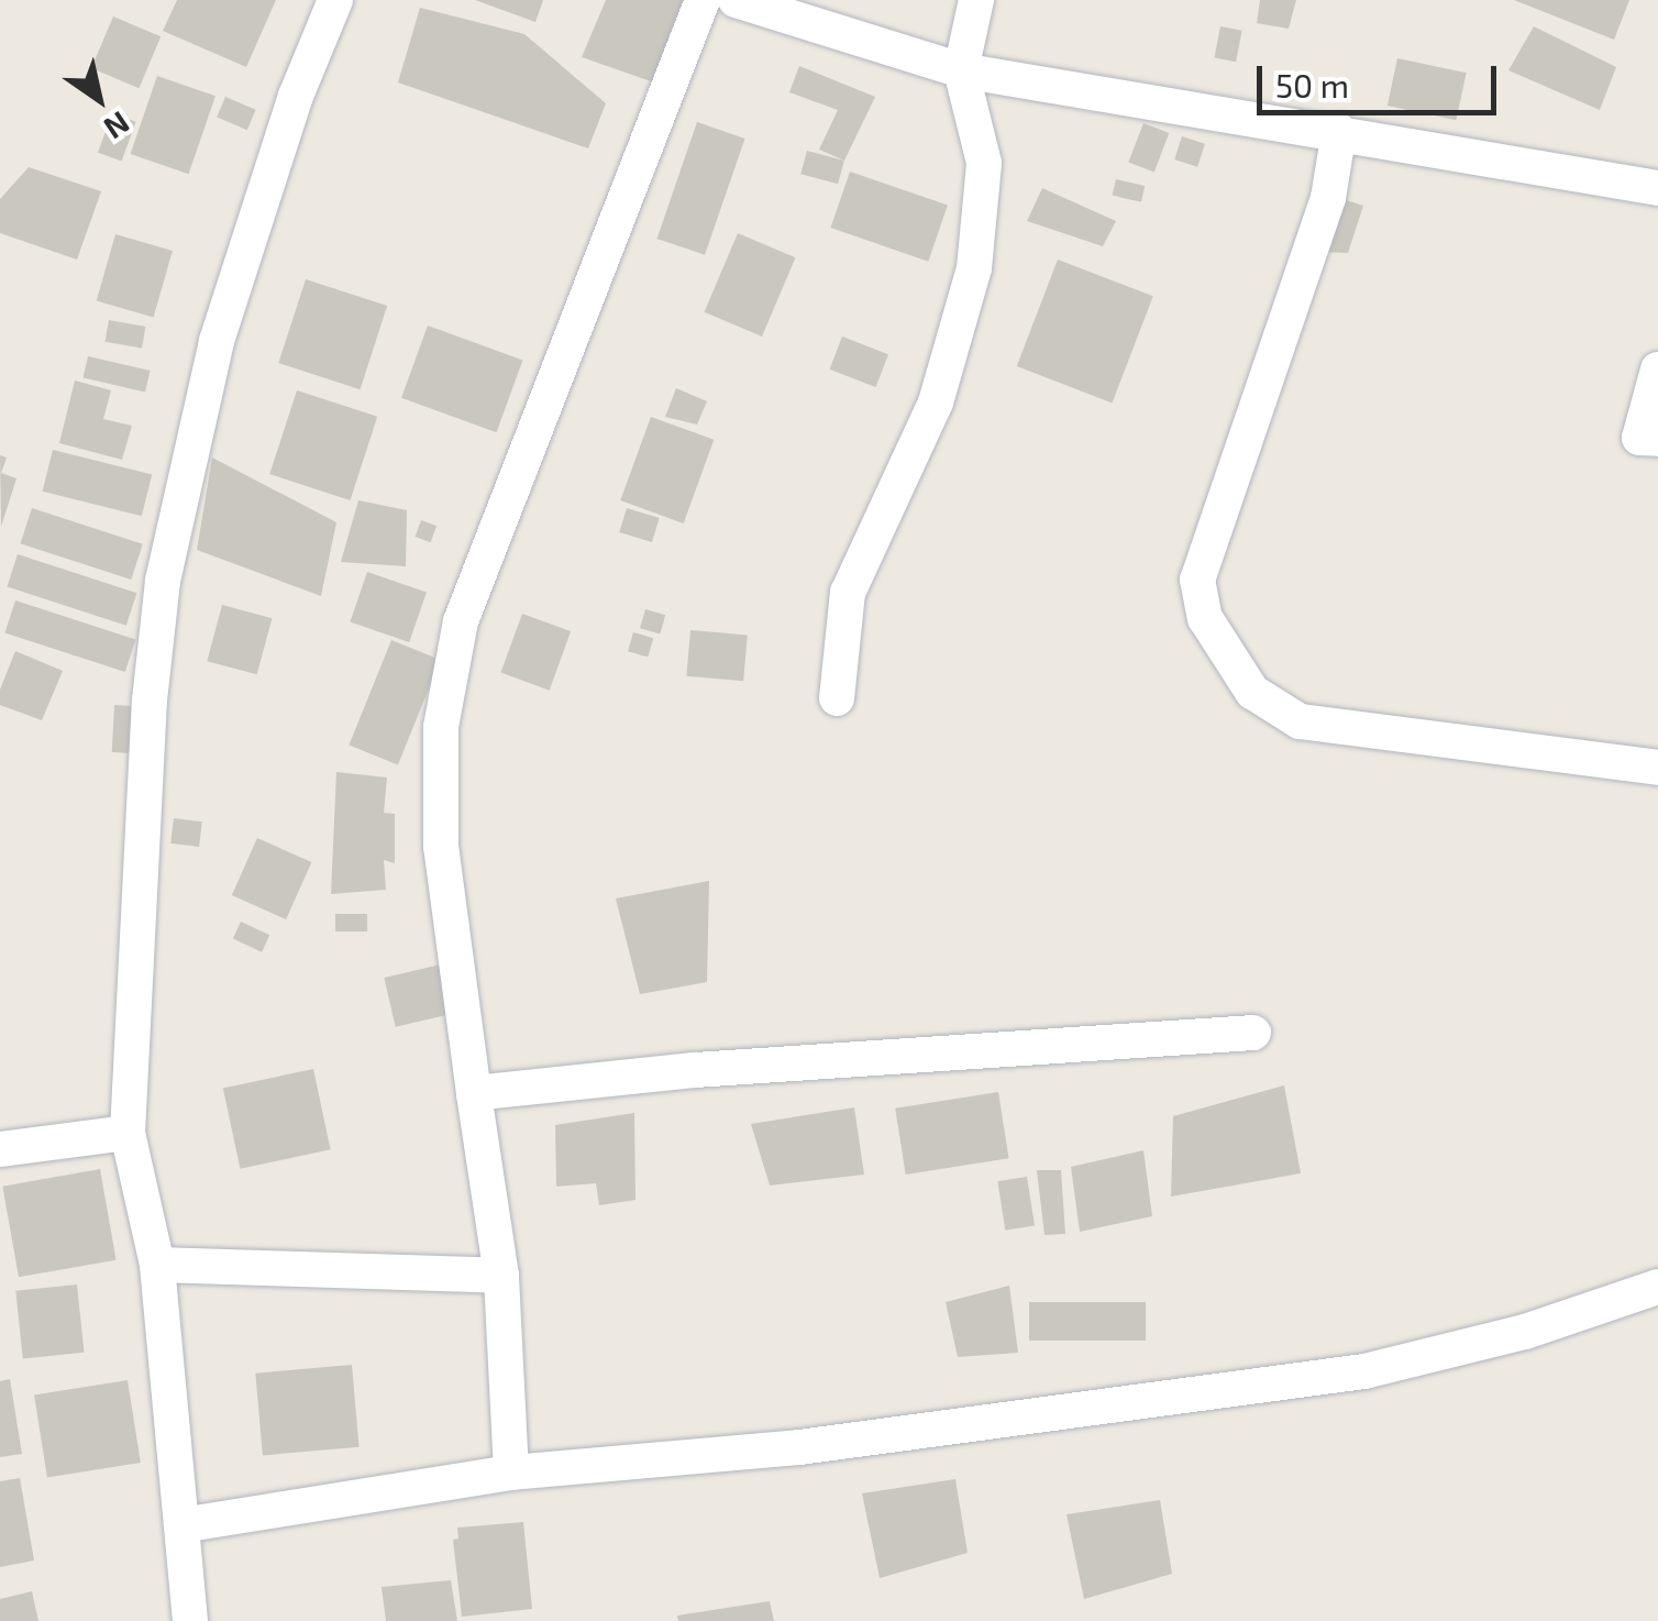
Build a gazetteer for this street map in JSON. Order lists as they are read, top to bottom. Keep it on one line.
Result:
{"scale_bar":"50 m","north":"bottom right"}
